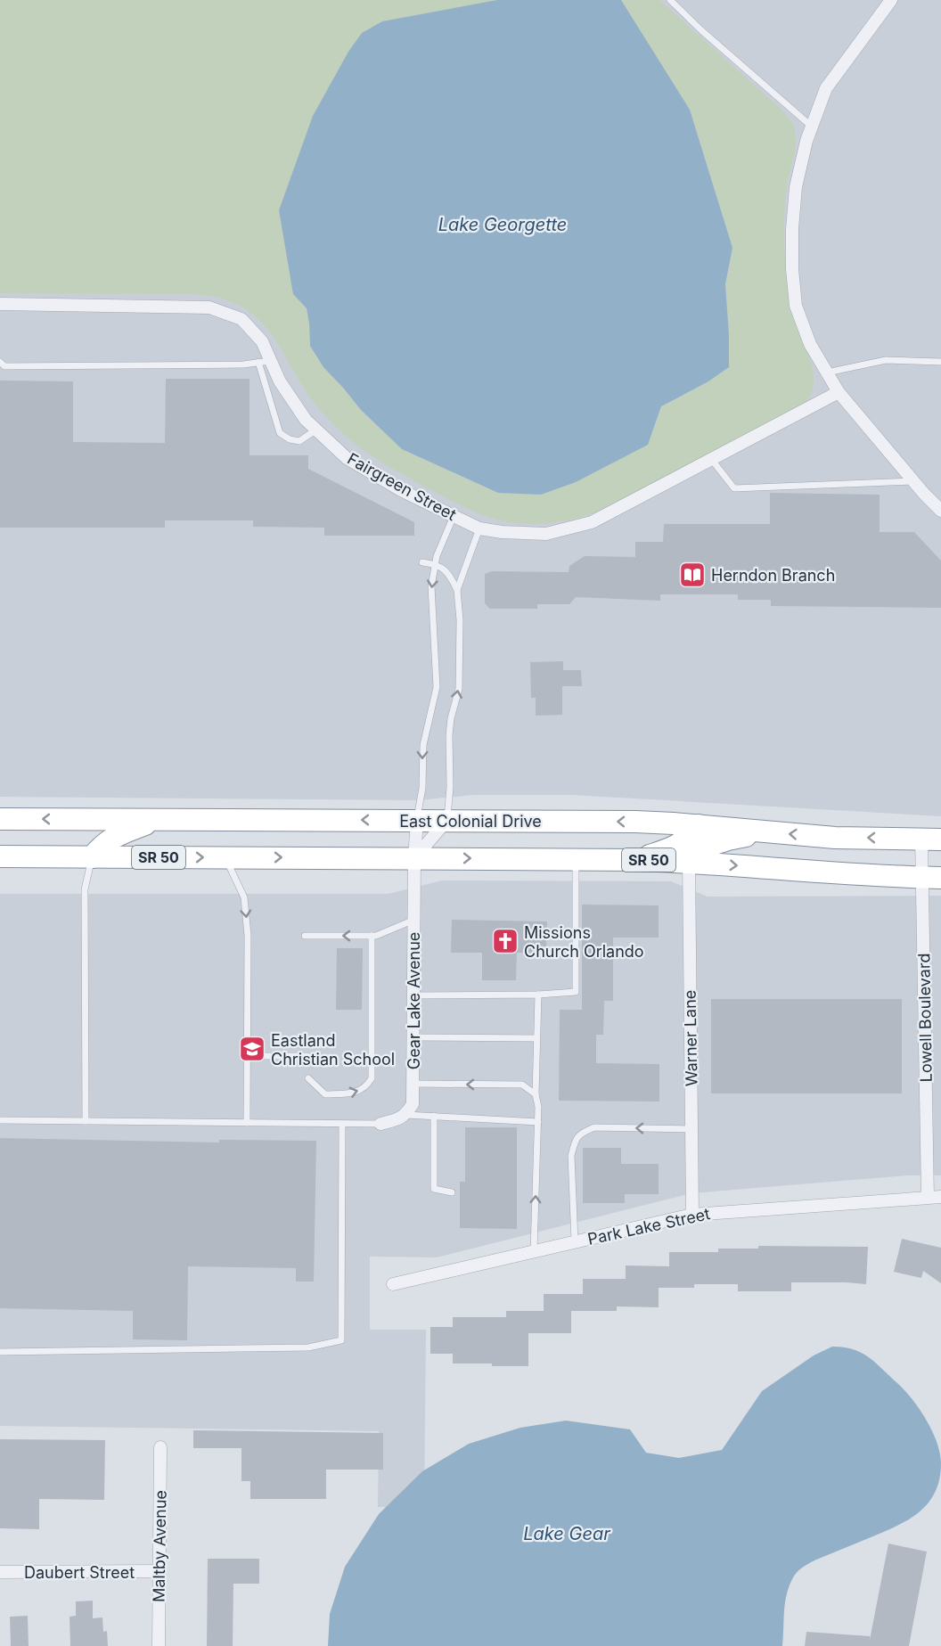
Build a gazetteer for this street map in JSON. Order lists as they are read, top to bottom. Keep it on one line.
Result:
{"streets":{"highway":["East Colonial Drive","SR 50"],"street":["Fairgreen Street","Gear Lake Avenue","Lowell Boulevard","Warner Lane","Park Lake Street","Maltby Avenue","Daubert Street"]},"crossings":[["East Colonial Drive","Gear Lake Avenue"],["East Colonial Drive","Lowell Boulevard"],["SR 50","Gear Lake Avenue"],["SR 50","Lowell Boulevard"],["SR 50","Warner Lane"],["Lowell Boulevard","Park Lake Street"],["Warner Lane","Park Lake Street"],["Maltby Avenue","Daubert Street"]],"water":["Lake Georgette","Lake Gear"],"places":{"library":["Herndon Branch"],"church":["Missions Church Orlando"],"school or university":["Eastland Christian School"]}}
